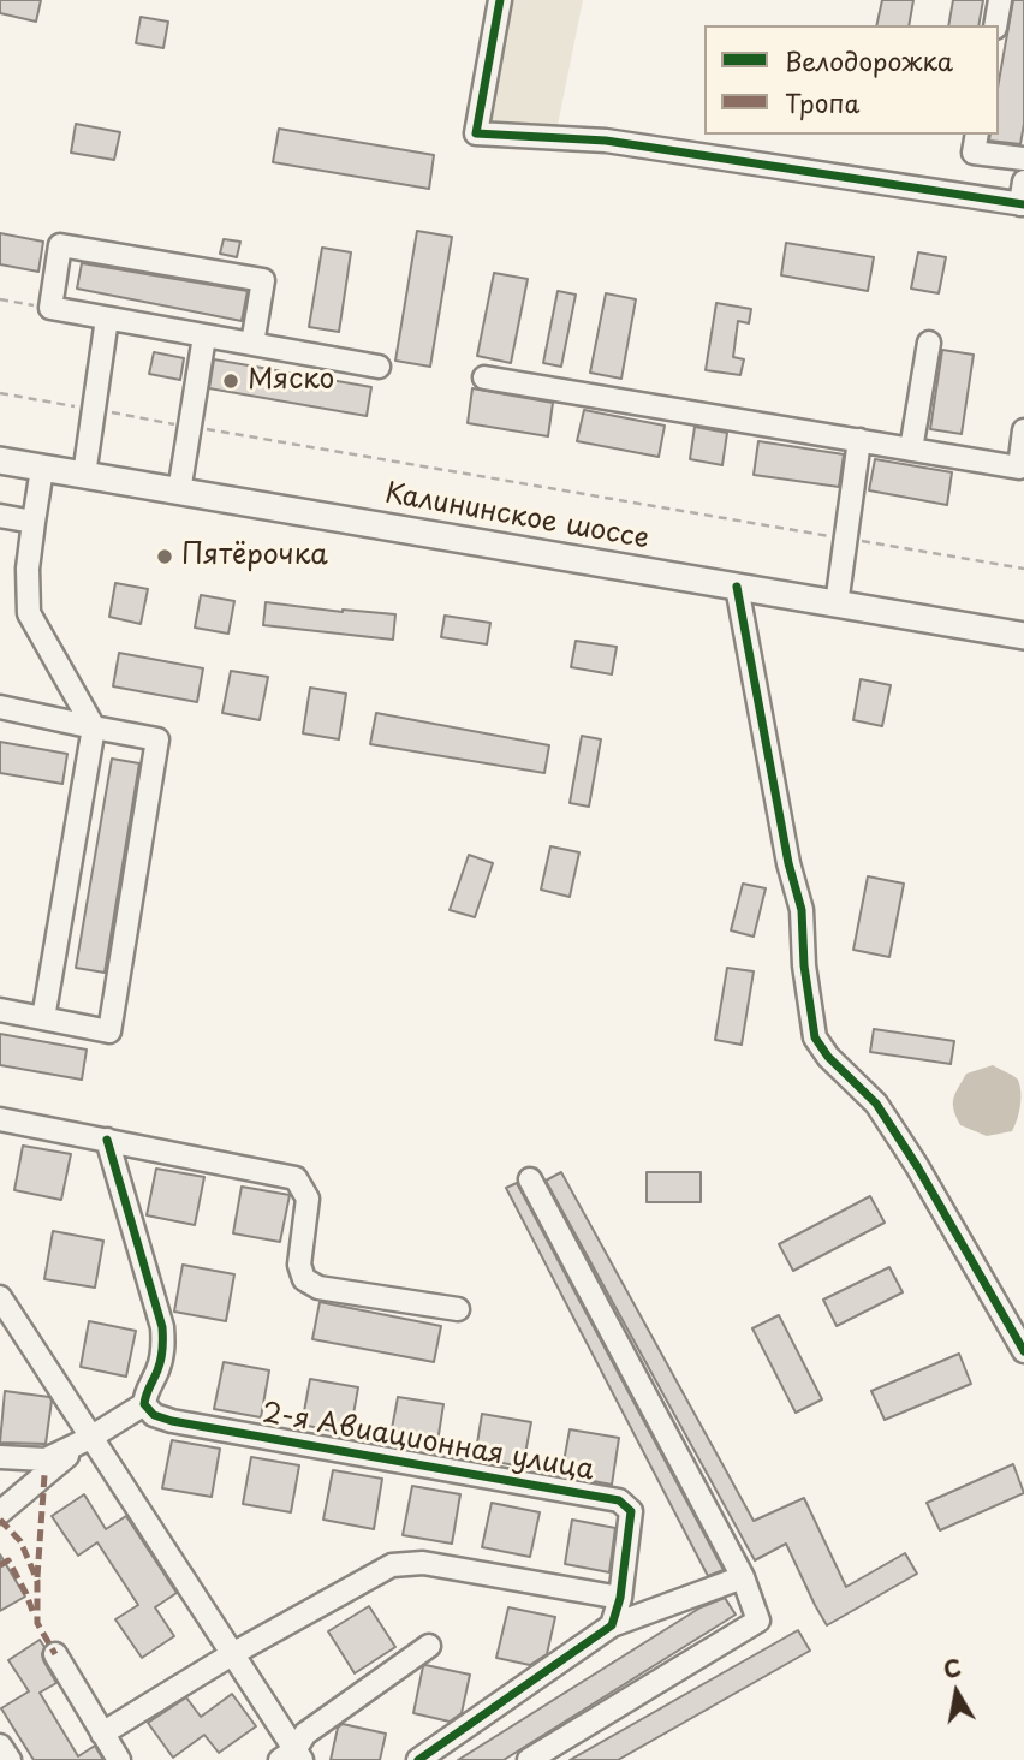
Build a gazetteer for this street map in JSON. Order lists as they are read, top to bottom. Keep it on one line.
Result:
{"streets":{"main road":["Калининское шоссе"],"street":["2-я Авиационная улица"]},"places":["Мяско","Пятёрочка"],"legend":["Велодорожка","Тропа"],"north":"top"}
